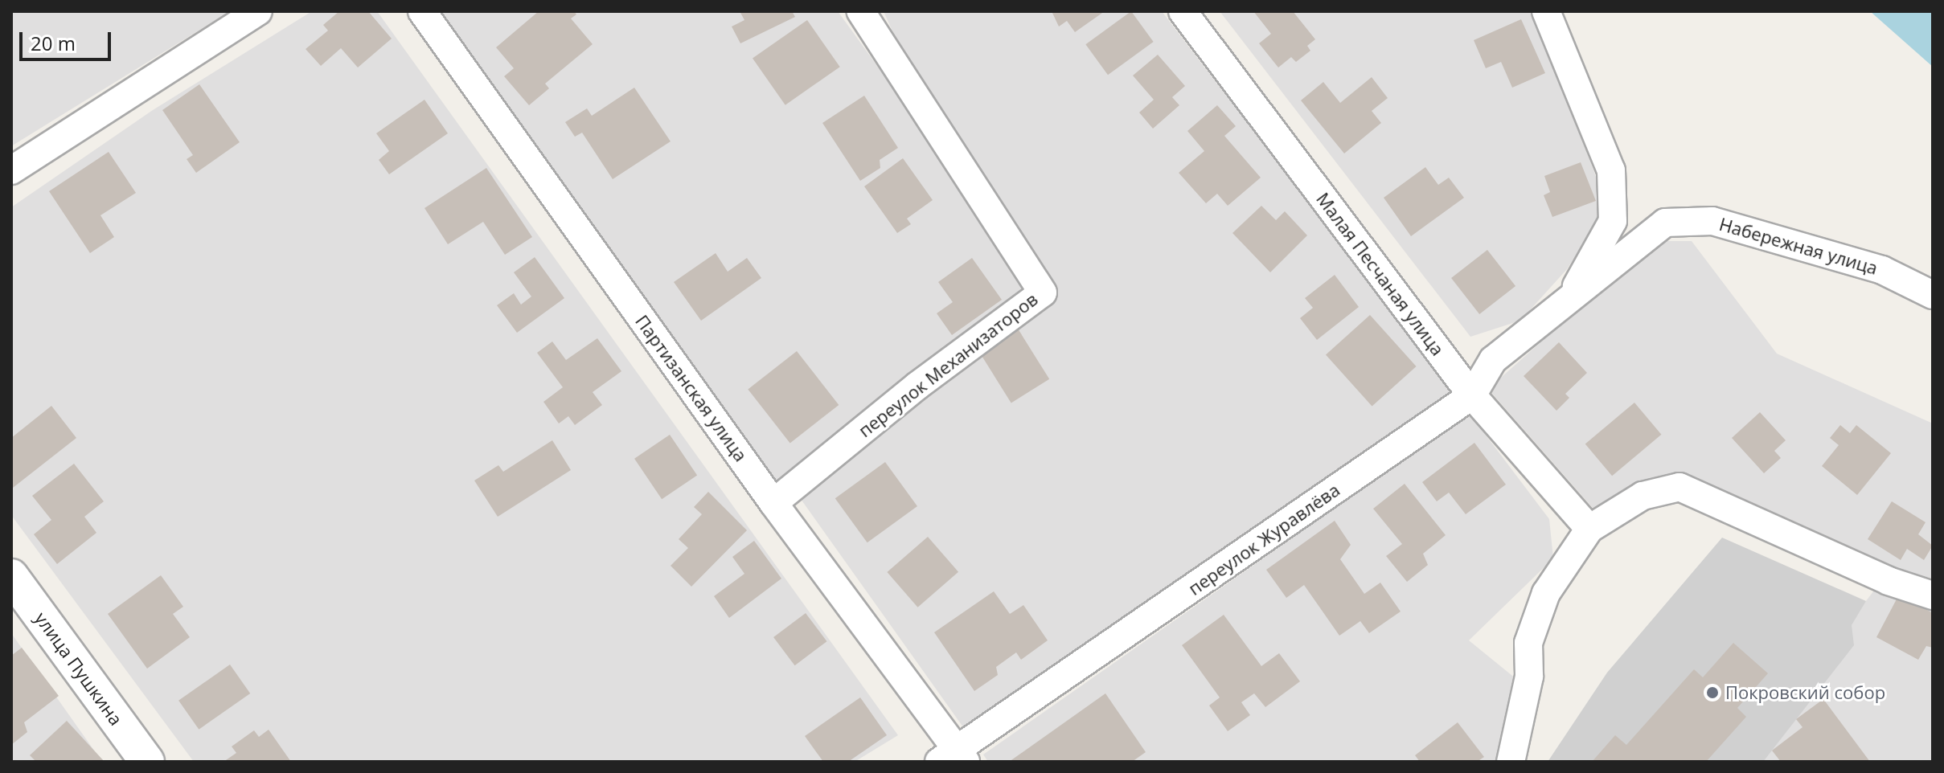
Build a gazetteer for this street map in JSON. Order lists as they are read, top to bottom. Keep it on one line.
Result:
{"streets":{"street":["Набережная улица","Малая Песчаная улица","переулок Механизаторов","Партизанская улица","переулок Журавлёва","улица Пушкина"]},"crossings":[["Набережная улица","переулок Журавлёва"],["Малая Песчаная улица","переулок Журавлёва"],["переулок Механизаторов","Партизанская улица"],["Партизанская улица","переулок Журавлёва"]],"places":["Покровский собор"],"scale_bar":"20 m"}
